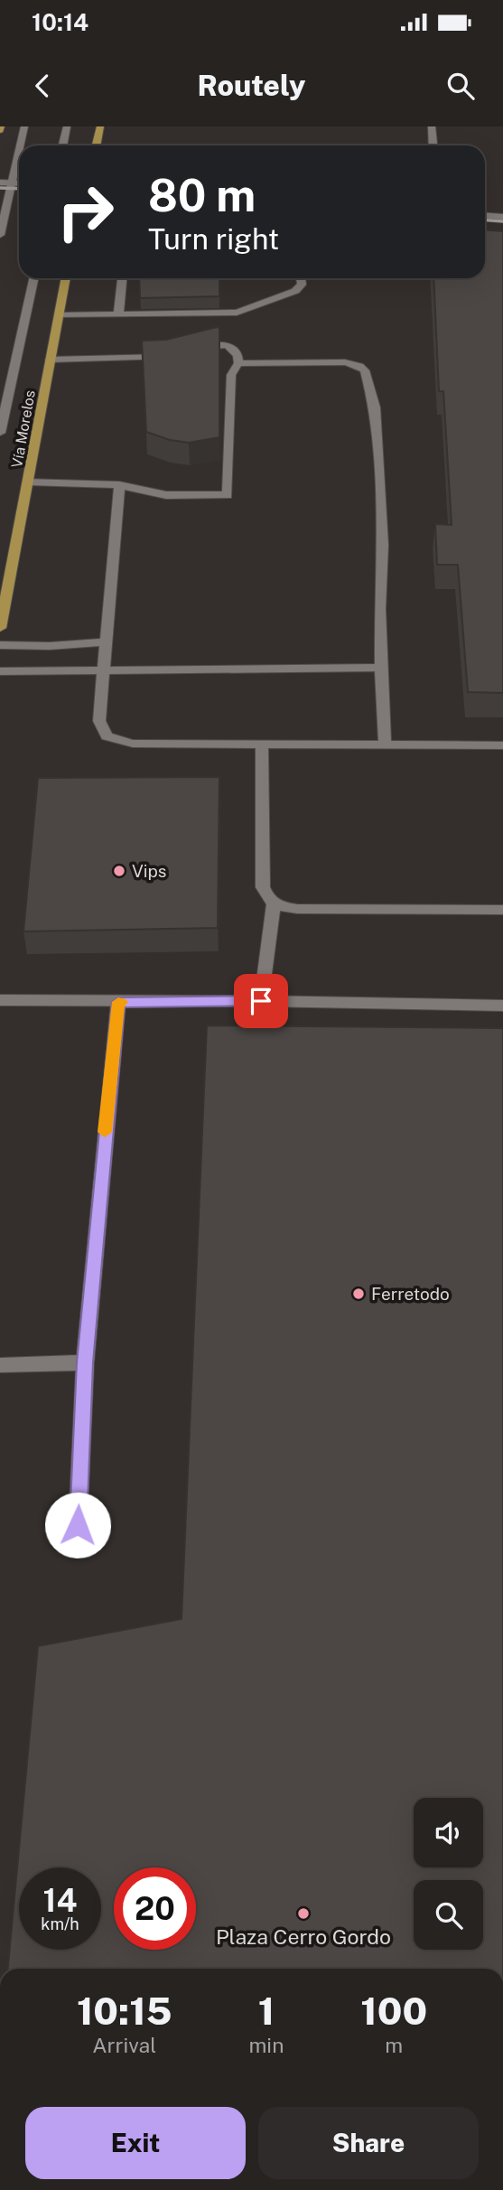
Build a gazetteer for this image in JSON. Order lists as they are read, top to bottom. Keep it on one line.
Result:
{"streets":{"main road":["Vía Morelos"]},"places":["Vips","Ferretodo","Plaza Cerro Gordo"],"page":{"status":"10:14","header":"Routely","turn":["80 m","Turn right"],"speed":"14 km/h","limit":"20","eta":["10:15","Arrival","1","min","100","m"],"buttons":["Exit","Share"]}}
